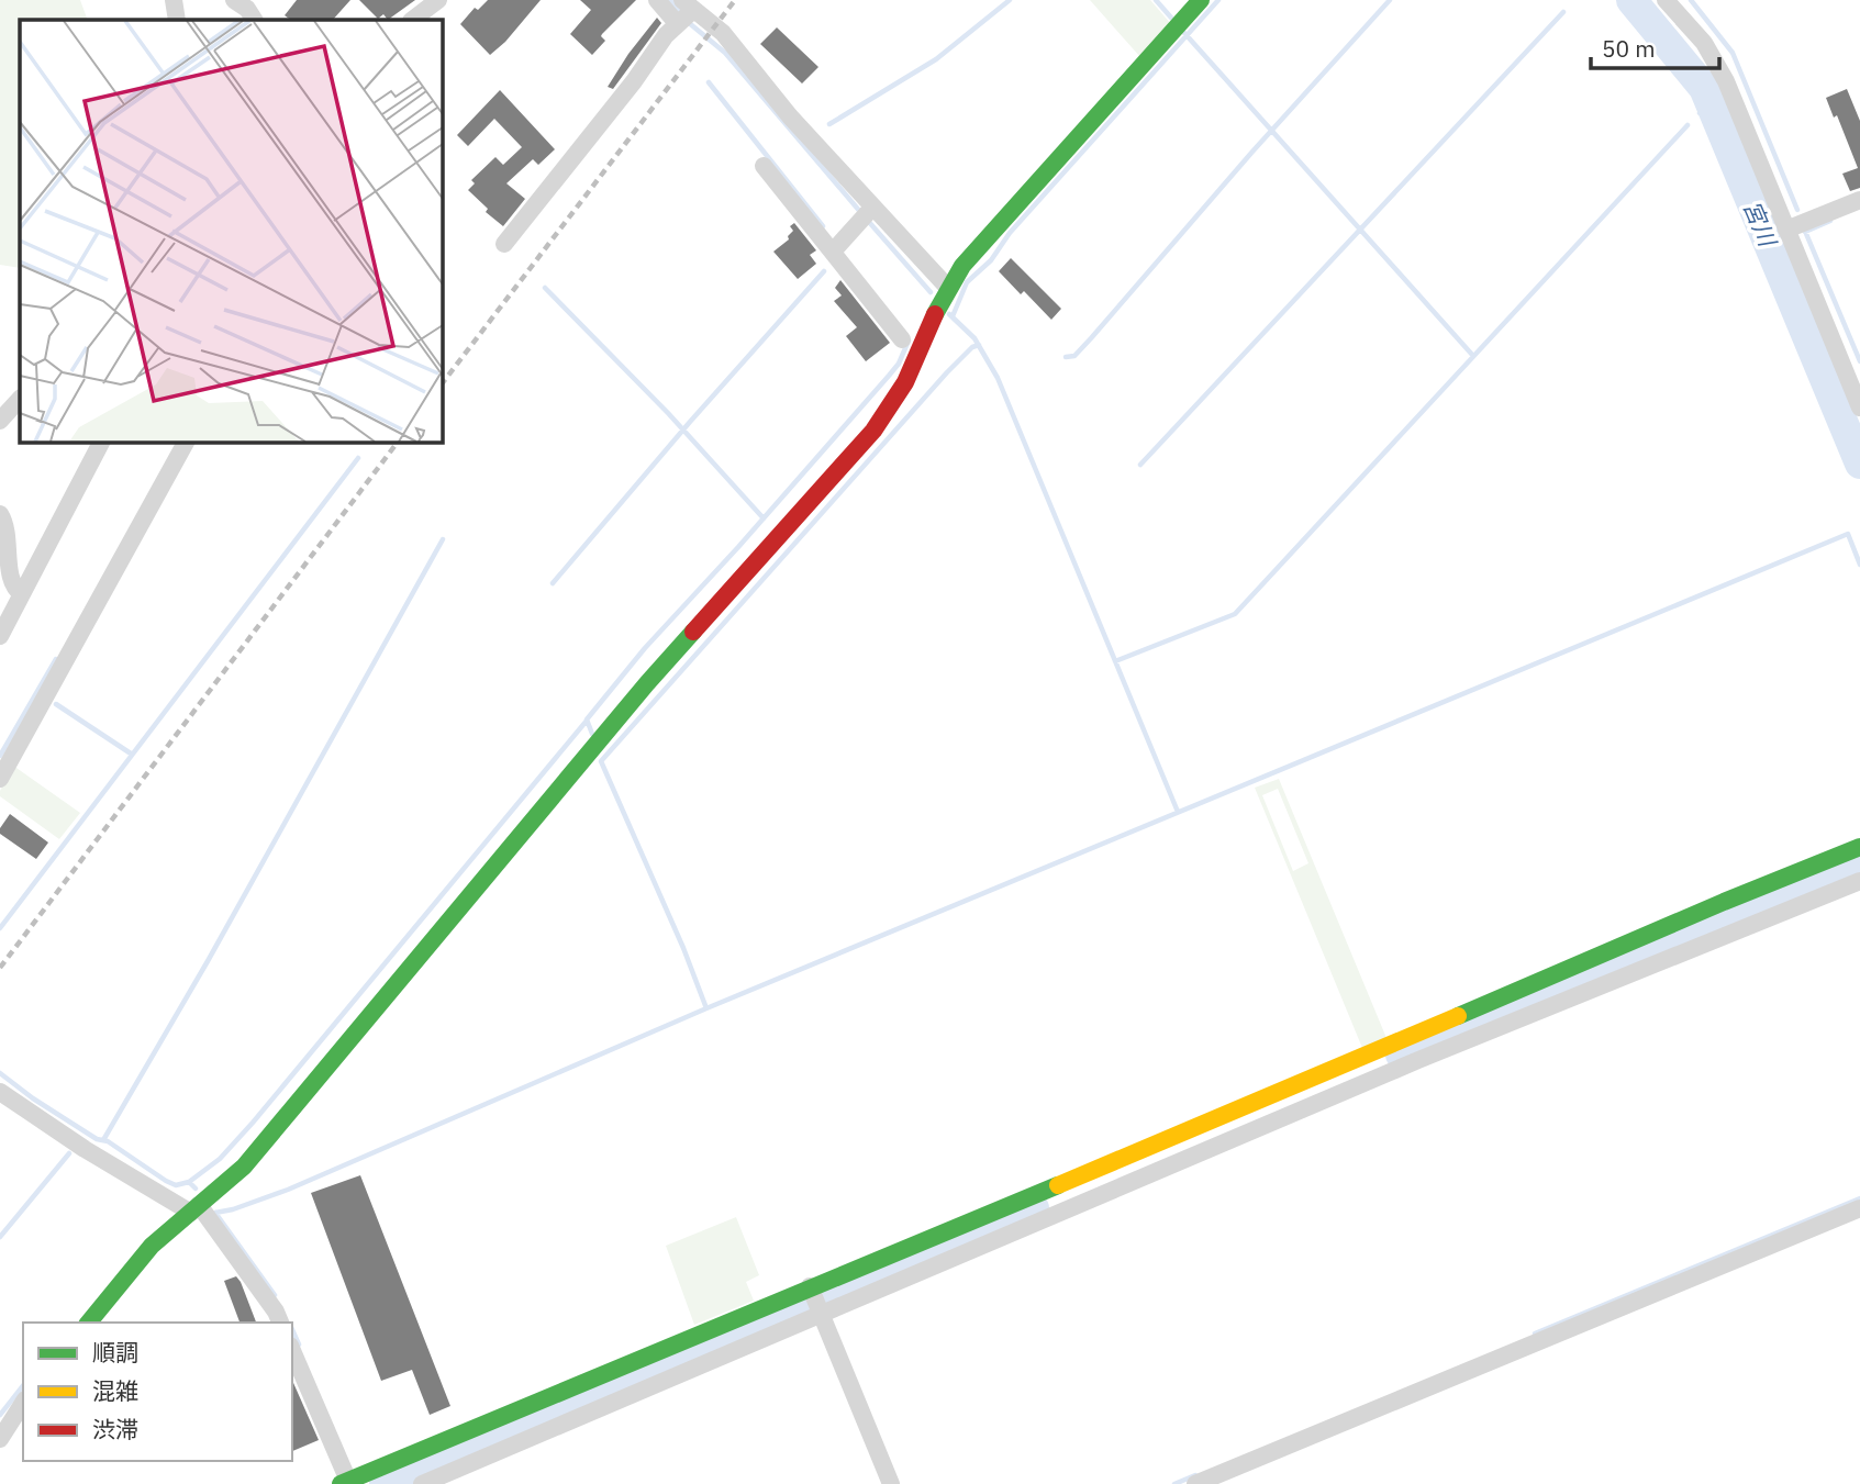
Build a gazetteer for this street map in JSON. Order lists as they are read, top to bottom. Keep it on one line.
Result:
{"water":["宮川"],"legend":["順調","混雑","渋滞"],"scale_bar":"50 m"}
